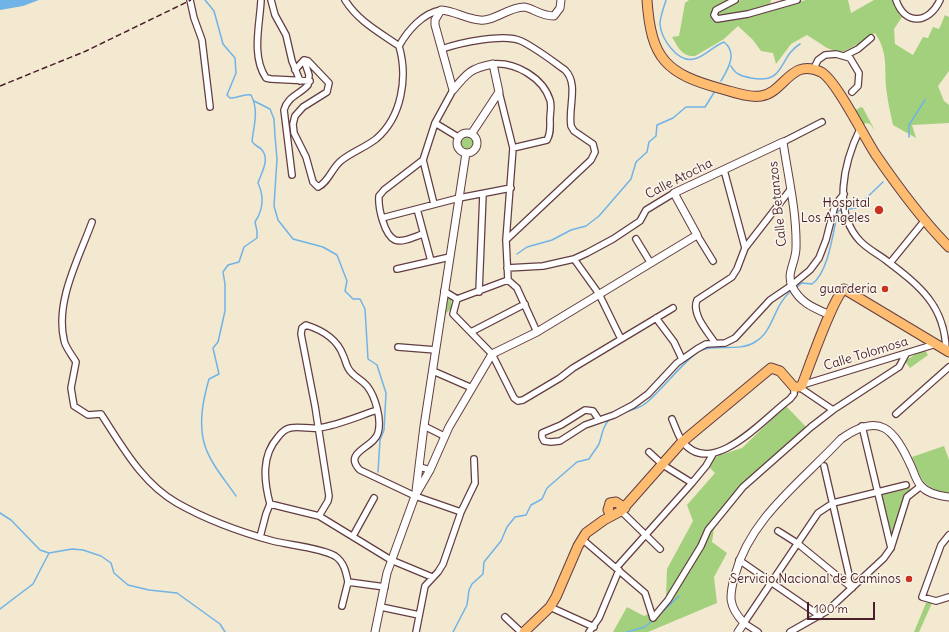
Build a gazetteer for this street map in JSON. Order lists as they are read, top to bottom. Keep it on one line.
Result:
{"streets":{"street":["Calle Atocha","Calle Betanzos","Calle Tolomosa"]},"crossings":[["Calle Atocha","Calle Betanzos"]],"places":["Hospital Los Angeles","guarderia","Servicio Nacional de Caminos"],"scale_bar":"100 m"}
